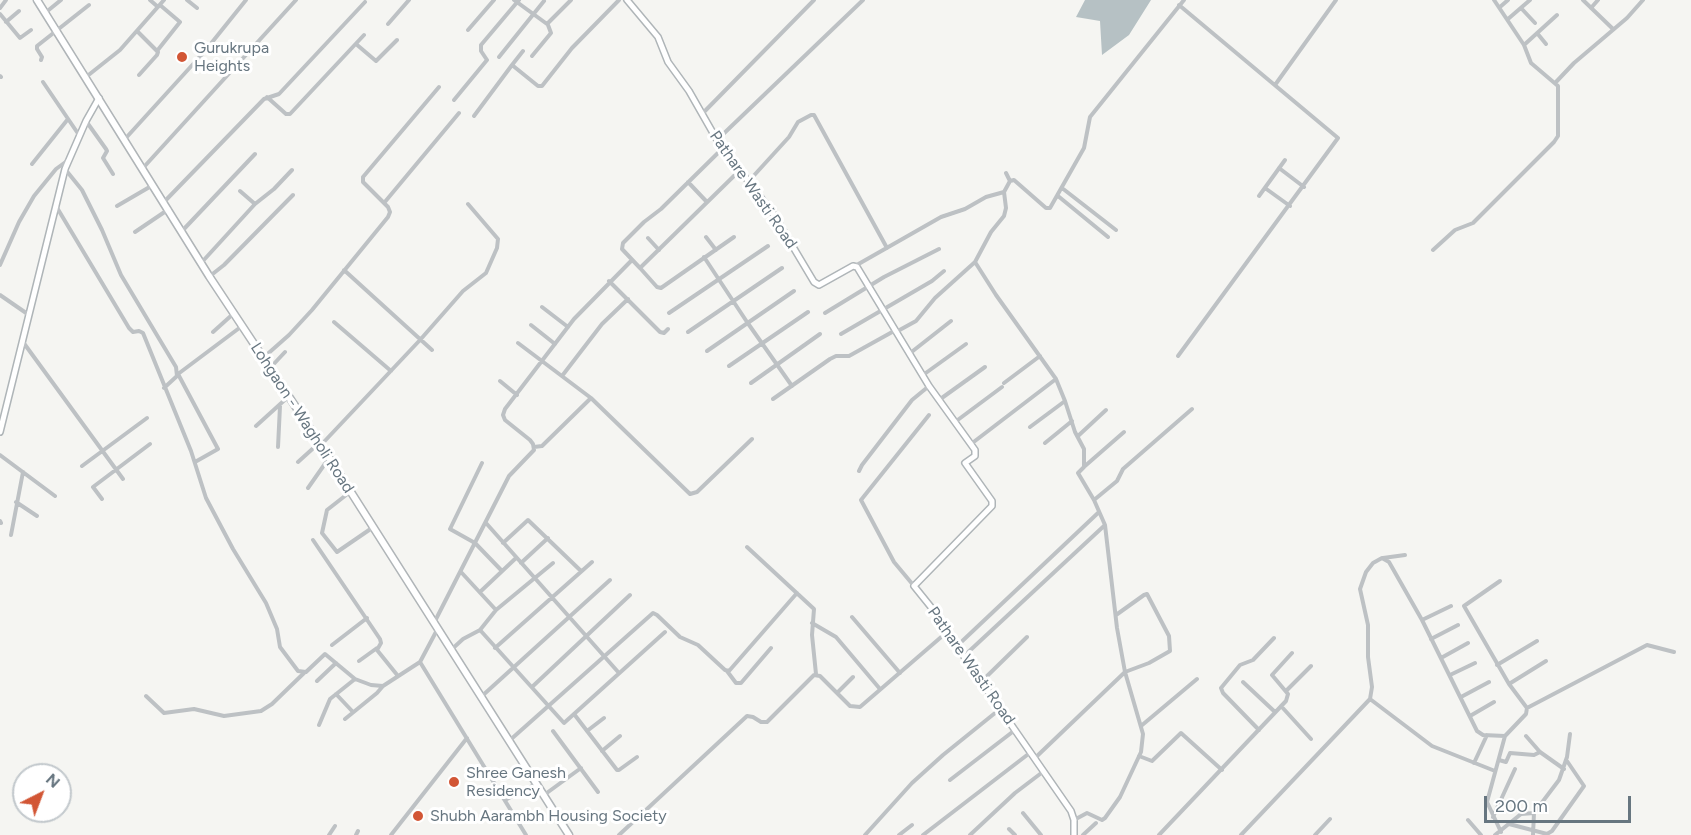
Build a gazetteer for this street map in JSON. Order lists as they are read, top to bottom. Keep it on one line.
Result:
{"streets":{"main road":["Lohgaon - Wagholi Road"],"street":["Pathare Wasti Road"]},"places":["Gurukrupa Heights","Shree Ganesh Residency","Shubh Aarambh Housing Society"],"scale_bar":"200 m","north":"top right"}
